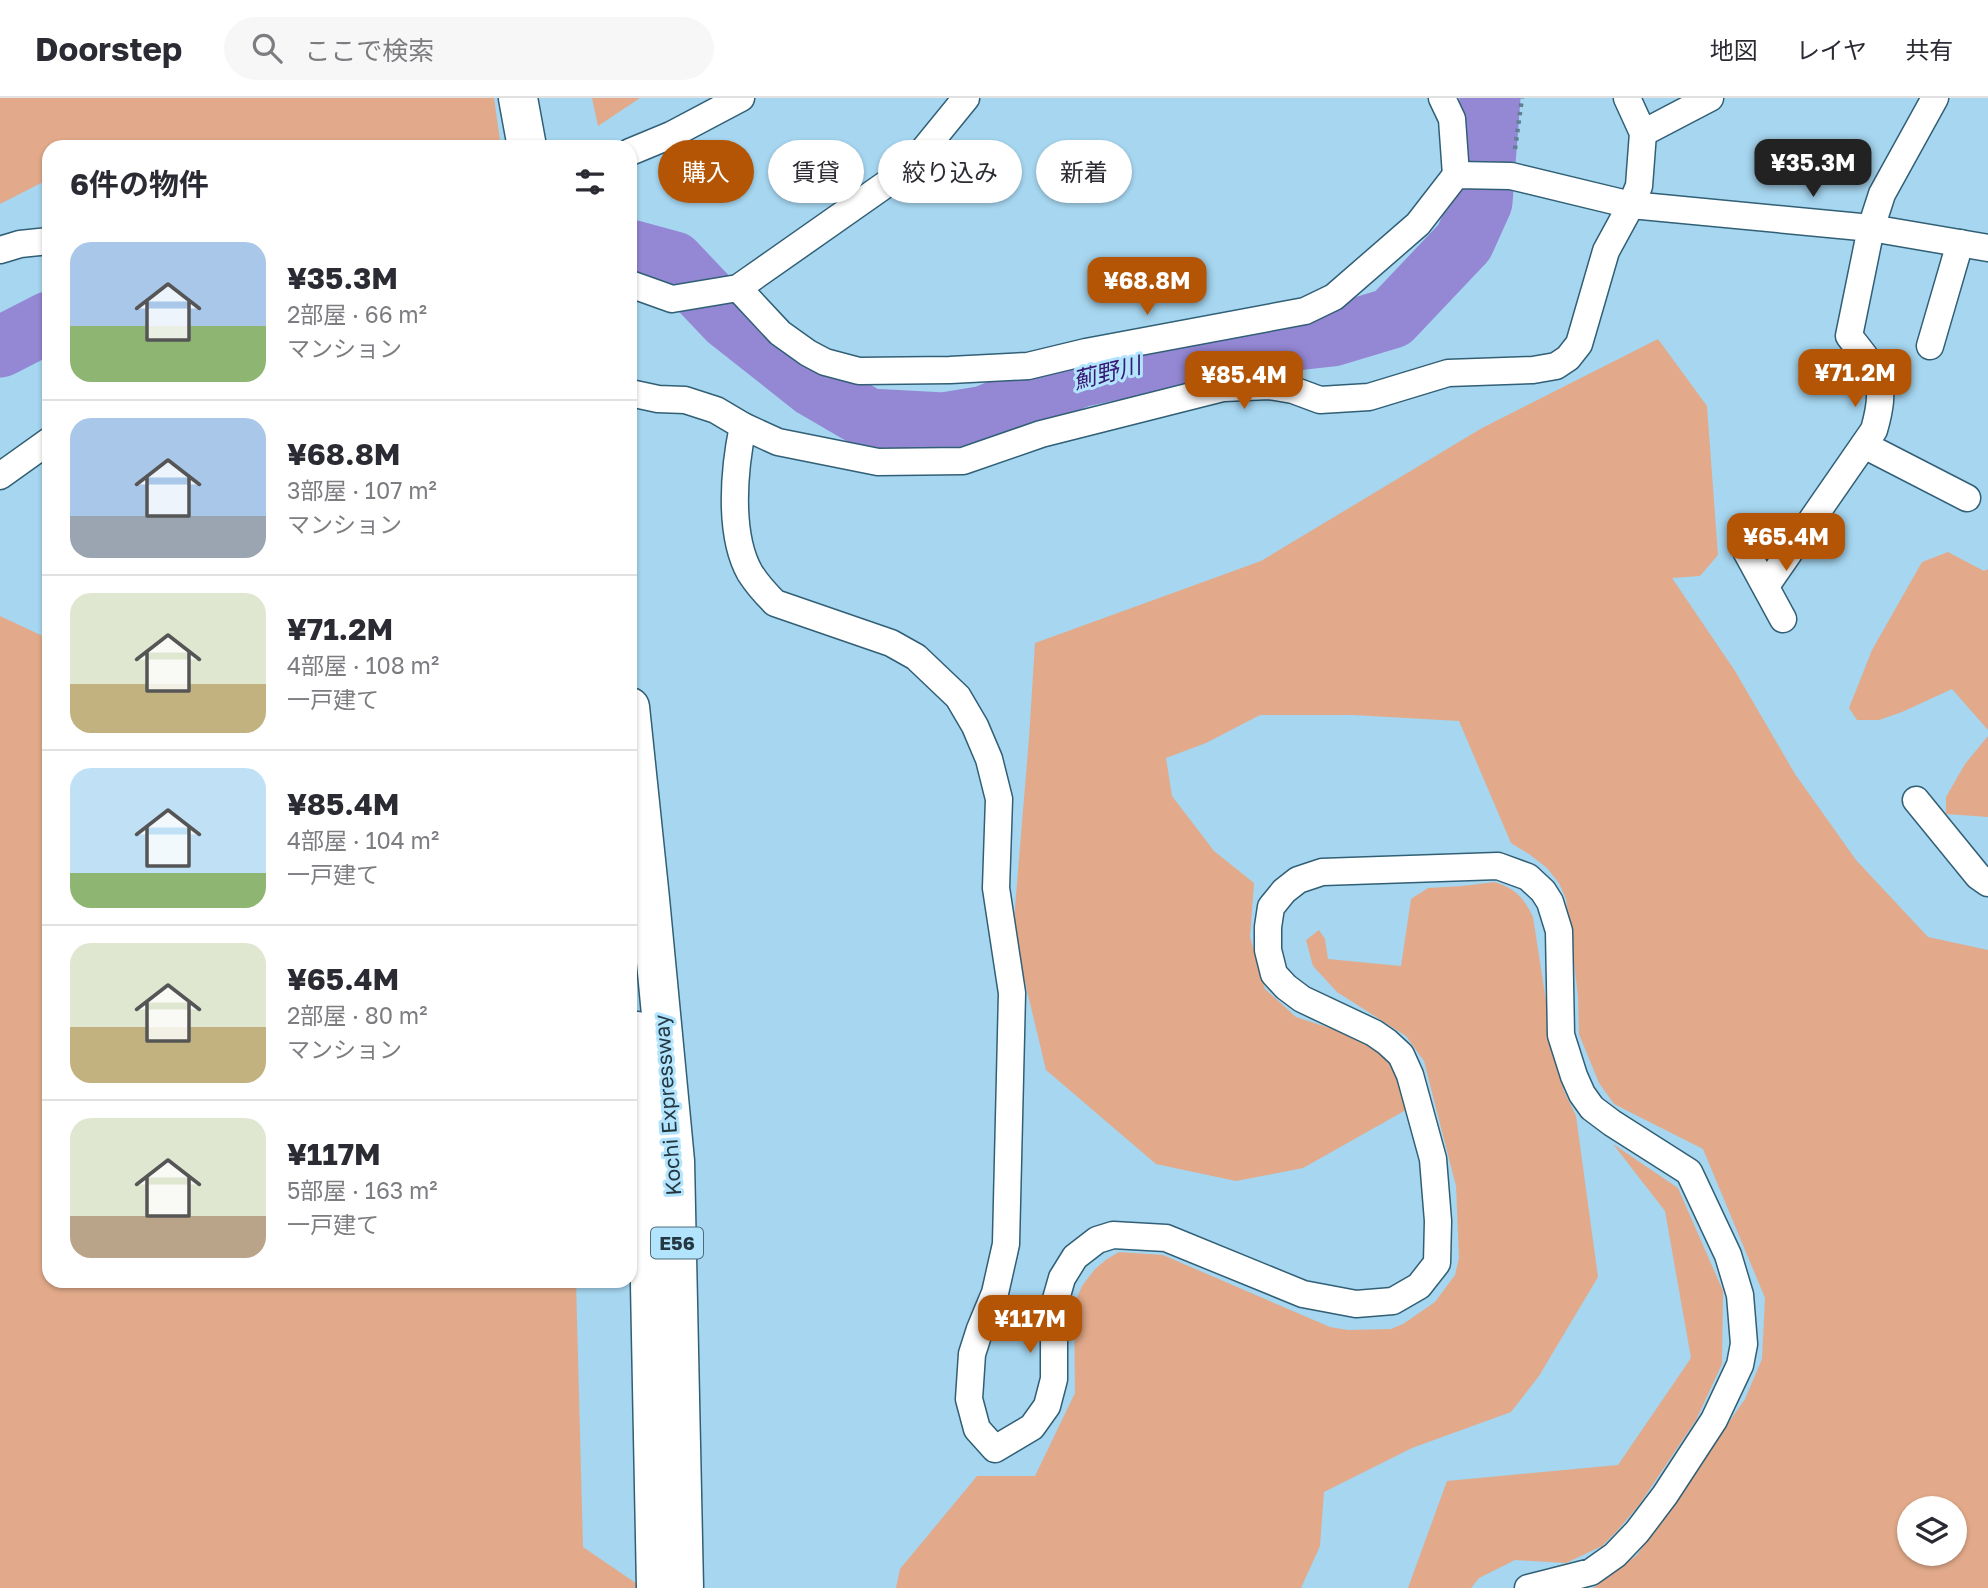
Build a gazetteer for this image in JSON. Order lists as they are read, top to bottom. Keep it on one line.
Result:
{"streets":{"highway":["Kochi Expressway","E56"]},"water":["薊野川"],"page":{"header":"Doorstep","search":"ここで検索","nav":["地図","レイヤ","共有"],"price":["¥35.3M","¥68.8M","¥71.2M","¥85.4M","¥65.4M","¥117M"],"chip":["購入","賃貸","絞り込み","新着"],"heading":"6件の物件","list":[{"name":"¥35.3M","note":"2部屋 · 66 m² · マンション"},{"name":"¥68.8M","note":"3部屋 · 107 m² · マンション"},{"name":"¥71.2M","note":"4部屋 · 108 m² · 一戸建て"},{"name":"¥85.4M","note":"4部屋 · 104 m² · 一戸建て"},{"name":"¥65.4M","note":"2部屋 · 80 m² · マンション"},{"name":"¥117M","note":"5部屋 · 163 m² · 一戸建て"}]}}
